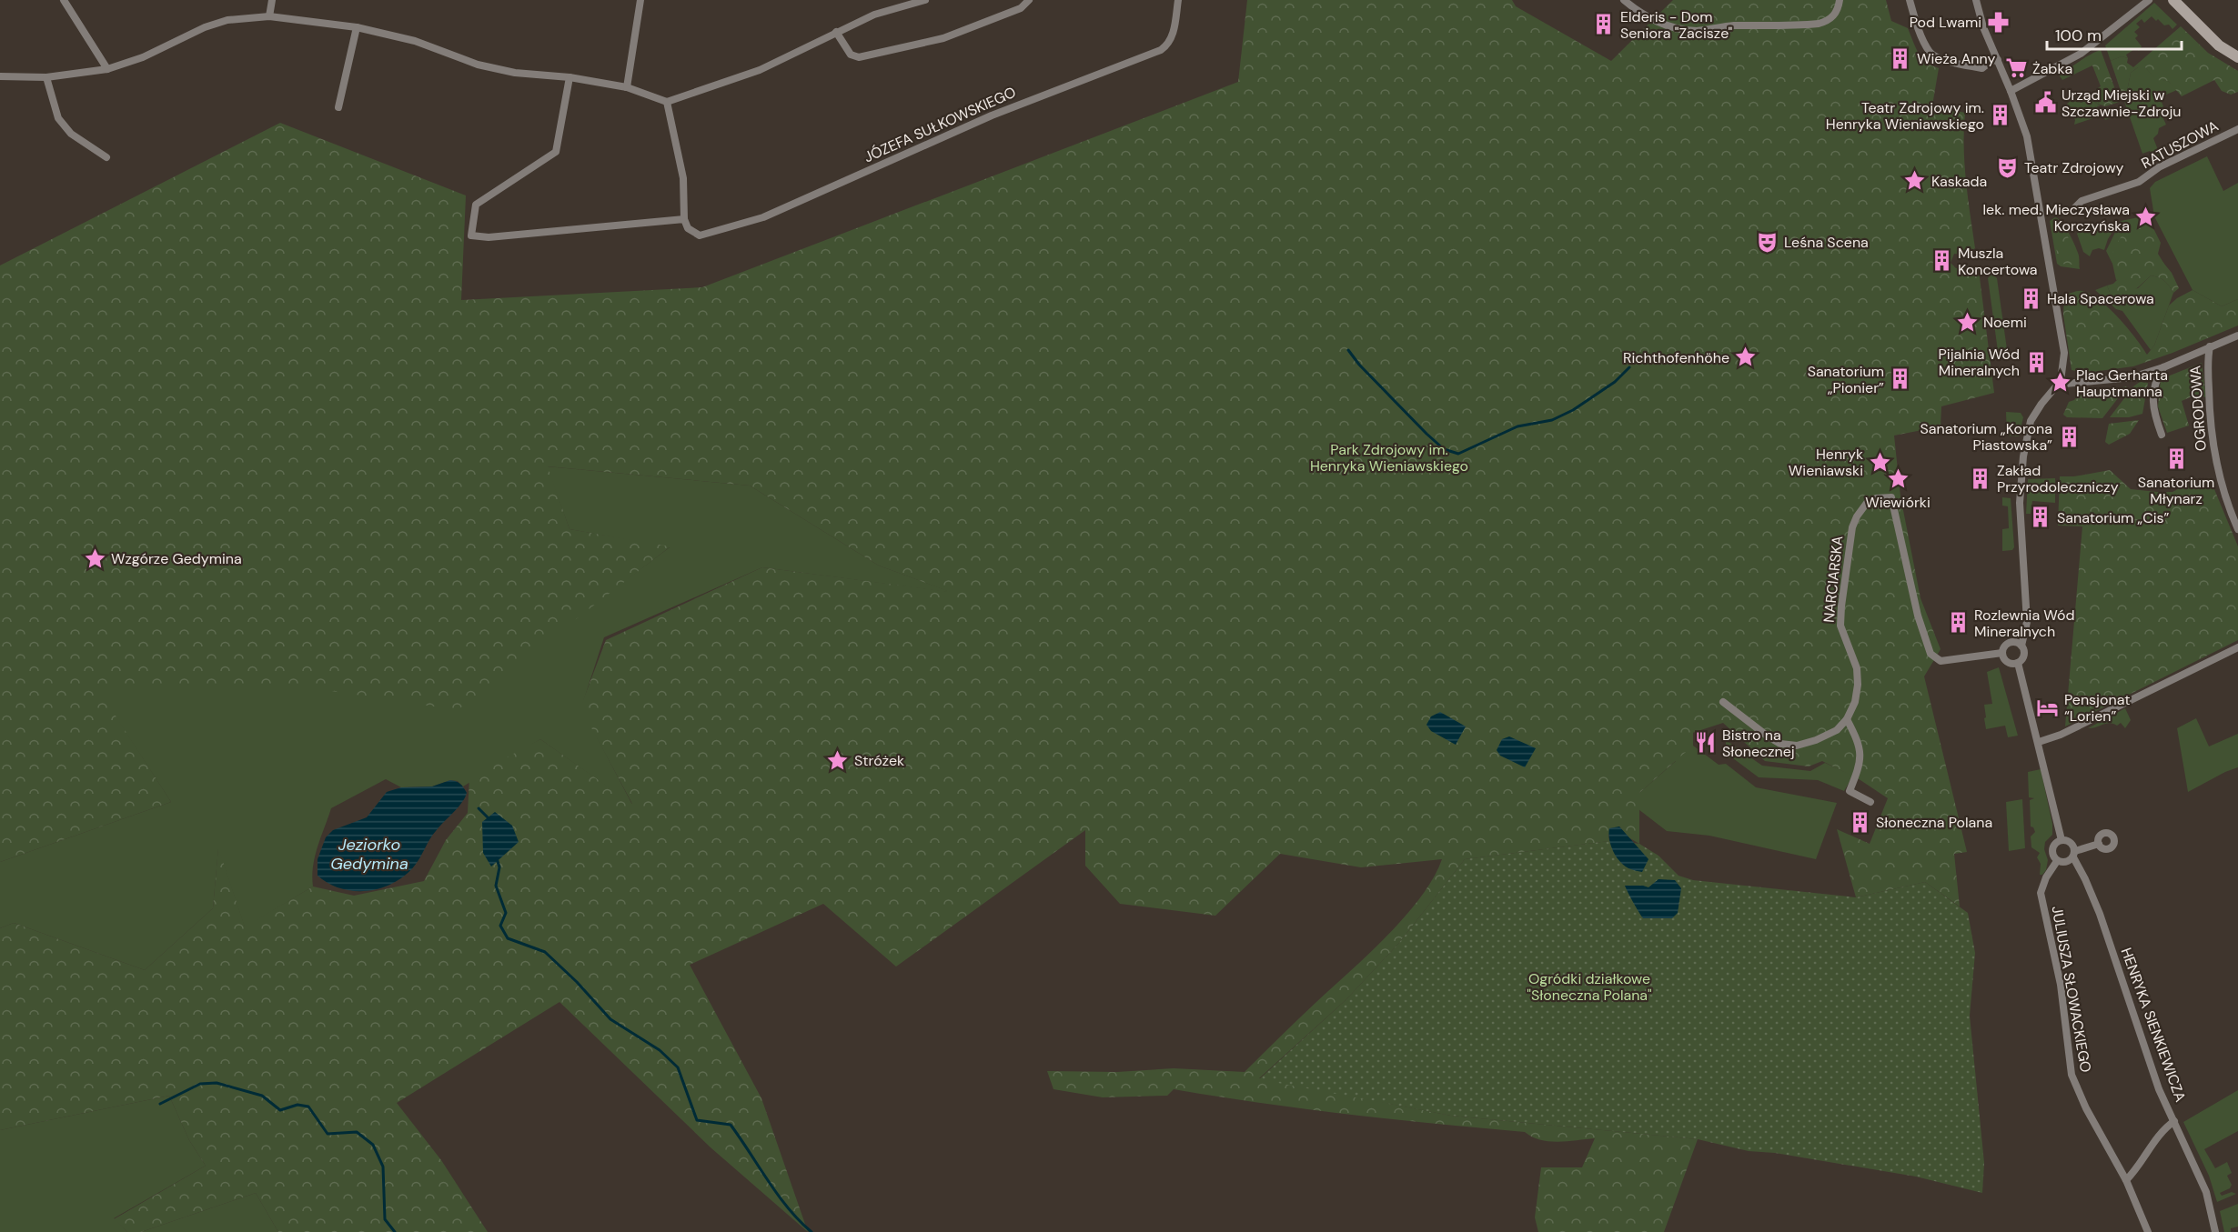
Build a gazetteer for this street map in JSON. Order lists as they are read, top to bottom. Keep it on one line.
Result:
{"streets":{"street":["JÓZEFA SUŁKOWSKIEGO","RATUSZOWA","OGRODOWA","NARCIARSKA","JULIUSZA SŁOWACKIEGO","HENRYKA SIENKIEWICZA"]},"crossings":[["JULIUSZA SŁOWACKIEGO","HENRYKA SIENKIEWICZA"]],"water":["Jeziorko Gedymina"],"parks":["Park Zdrojowy im. Henryka Wieniawskiego","Ogródki działkowe \"Słoneczna Polana\""],"places":{"pharmacy":["Pod Lwami"],"building":["Elderis - Dom Seniora \"Zacisze\"","Wieża Anny","Teatr Zdrojowy im. Henryka Wieniawskiego","Muszla Koncertowa","Hala Spacerowa","Pijalnia Wód Mineralnych","Sanatorium „Pionier”","Sanatorium „Korona Piastowska”","Sanatorium Młynarz","Zakład Przyrodoleczniczy","Sanatorium „Cis”","Rozlewnia Wód Mineralnych","Słoneczna Polana"],"supermarket":["Żabka"],"public building":["Urząd Miejski w Szczawnie-Zdroju"],"theatre":["Teatr Zdrojowy","Leśna Scena"],"place":["Kaskada","lek. med. Mieczysława Korczyńska","Noemi","Richthofenhöhe","Plac Gerharta Hauptmanna","Henryk Wieniawski","Wiewiórki","Wzgórze Gedymina","Stróżek"],"hotel":["Pensjonat “Lorien”"],"restaurant":["Bistro na Słonecznej"]},"scale_bar":"100 m"}
